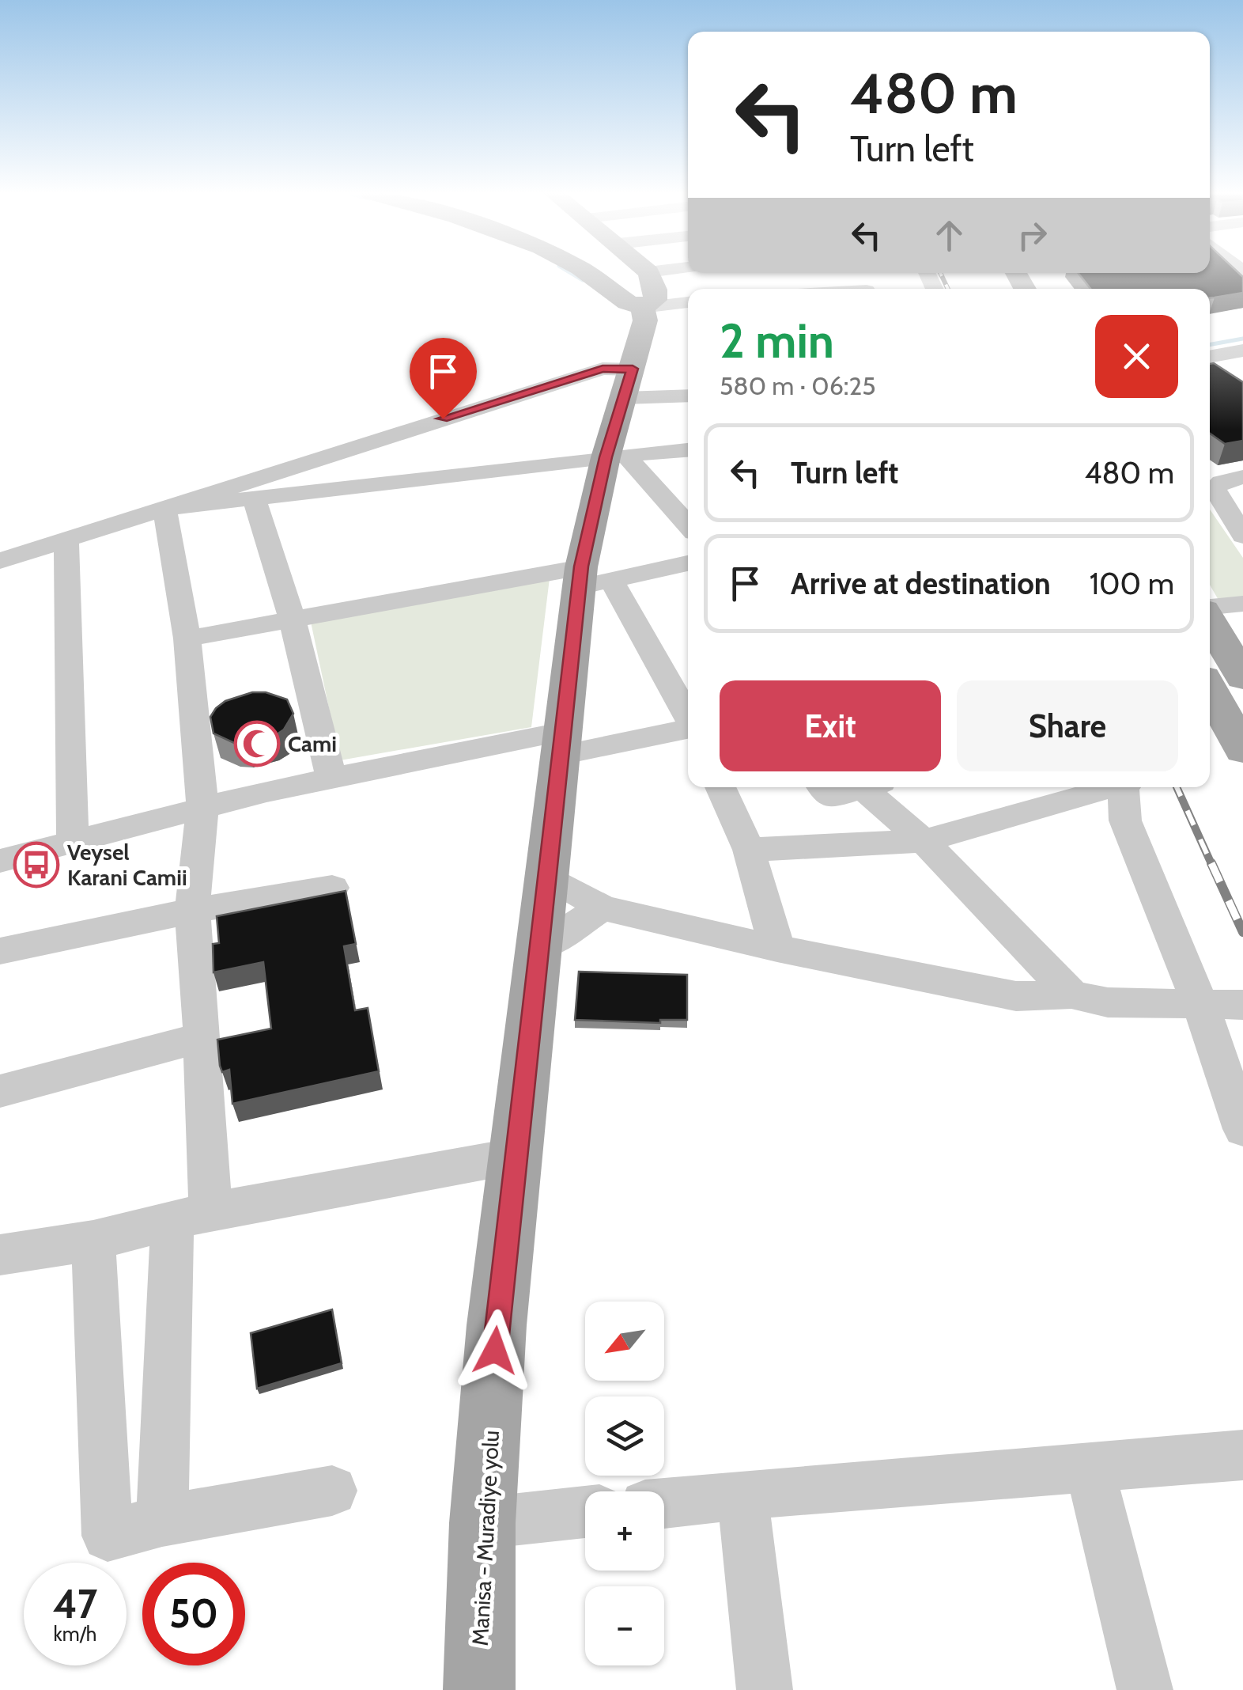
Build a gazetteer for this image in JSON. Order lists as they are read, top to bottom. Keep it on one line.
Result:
{"streets":{"main road":["Manisa - Muradiye yolu"]},"places":{"mosque":["Cami"],"bus stop":["Veysel Karani Camii"]},"north":"bottom left","page":{"turn":["480 m","Turn left"],"heading":["2 min","580 m · 06:25"],"list":[{"name":"Turn left","value":"480 m"},{"name":"Arrive at destination","value":"100 m"}],"buttons":["Exit","Share"],"map_buttons":["+","−"],"speed":"47 km/h","limit":"50"}}
